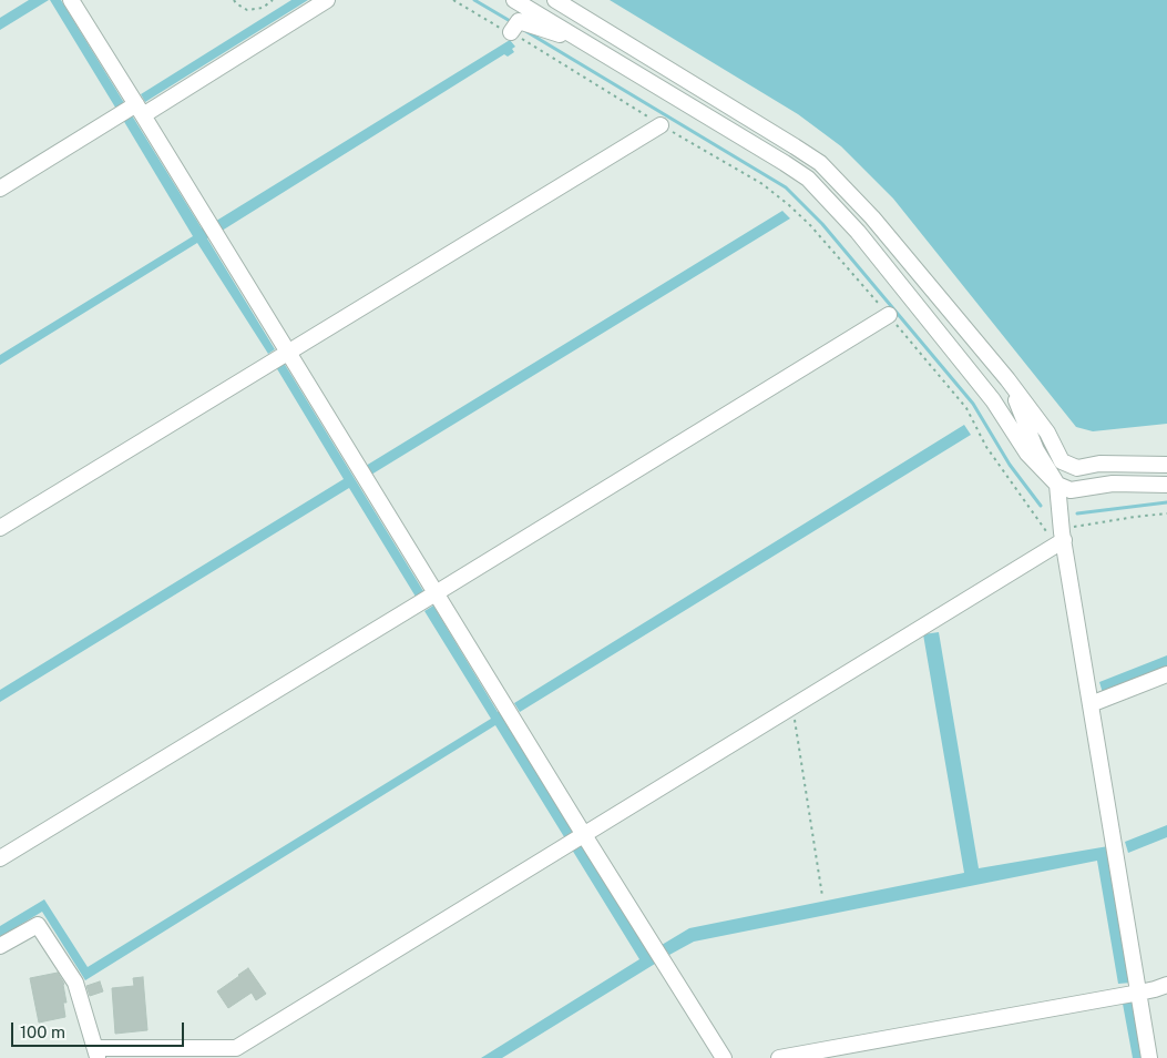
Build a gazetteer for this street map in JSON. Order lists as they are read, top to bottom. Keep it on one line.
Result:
{"scale_bar":"100 m"}
